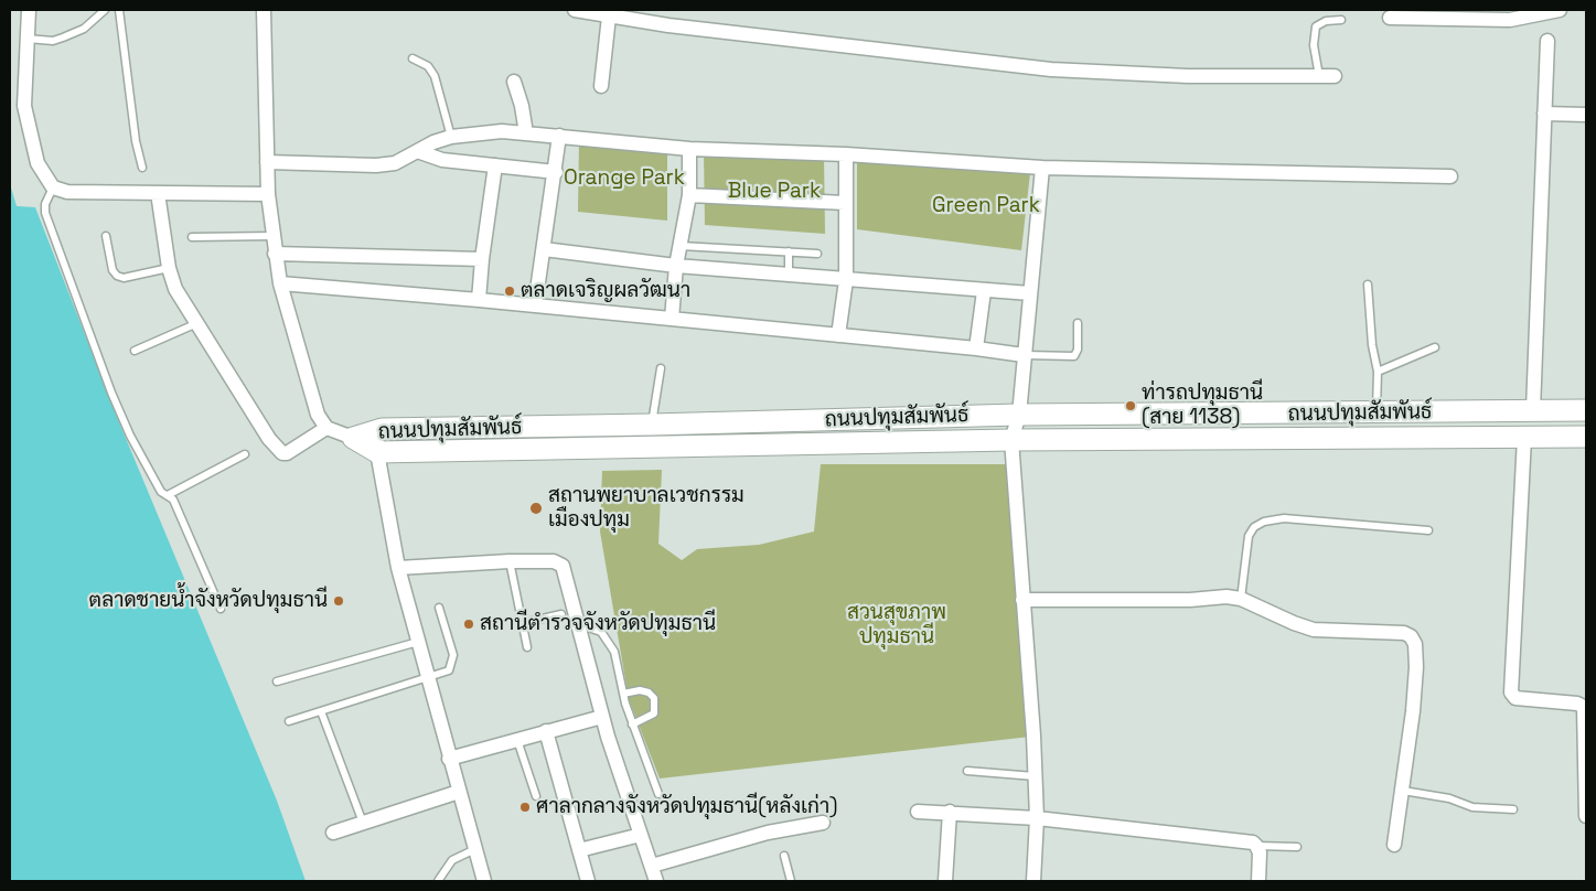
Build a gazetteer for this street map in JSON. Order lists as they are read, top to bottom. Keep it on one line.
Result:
{"streets":{"street":["ถนนปทุมสัมพันธ์"]},"parks":["Orange Park","Blue Park","Green Park","สวนสุขภาพ ปทุมธานี"],"places":["ตลาดเจริญผลวัฒนา","ท่ารถปทุมธานี (สาย 1138)","สถานพยาบาลเวชกรรม เมืองปทุม","ตลาดชายน้ำจังหวัดปทุมธานี","สถานีตำรวจจังหวัดปทุมธานี","ศาลากลางจังหวัดปทุมธานี(หลังเก่า)"]}
